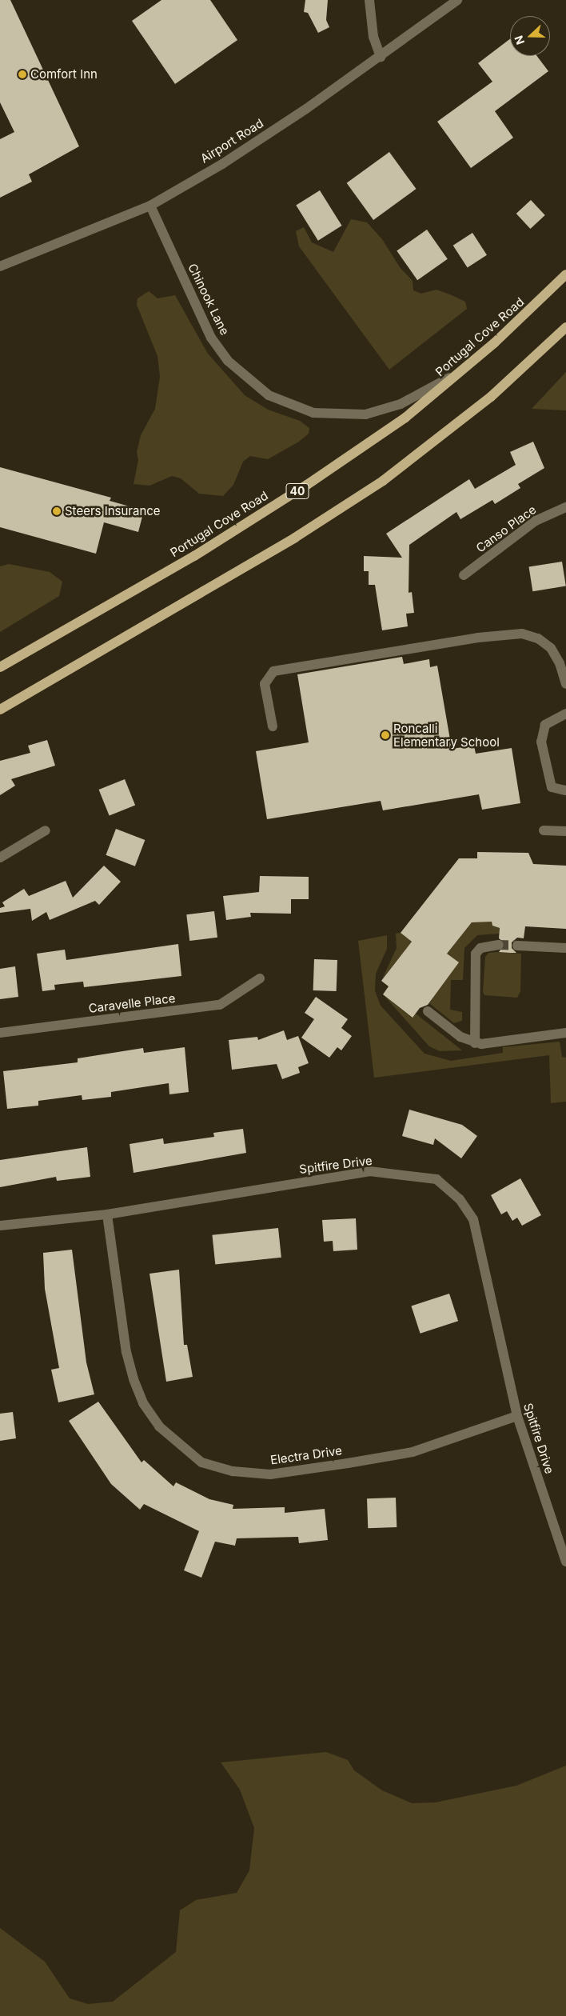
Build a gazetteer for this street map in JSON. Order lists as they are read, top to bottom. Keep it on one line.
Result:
{"streets":{"main road":["Portugal Cove Road","40"],"street":["Airport Road","Chinook Lane","Canso Place","Caravelle Place","Spitfire Drive","Electra Drive"]},"crossings":[["Airport Road","Chinook Lane"],["Chinook Lane","Portugal Cove Road"],["Spitfire Drive","Electra Drive"]],"places":["Comfort Inn","Steers Insurance","Roncalli Elementary School"],"north":"left"}
